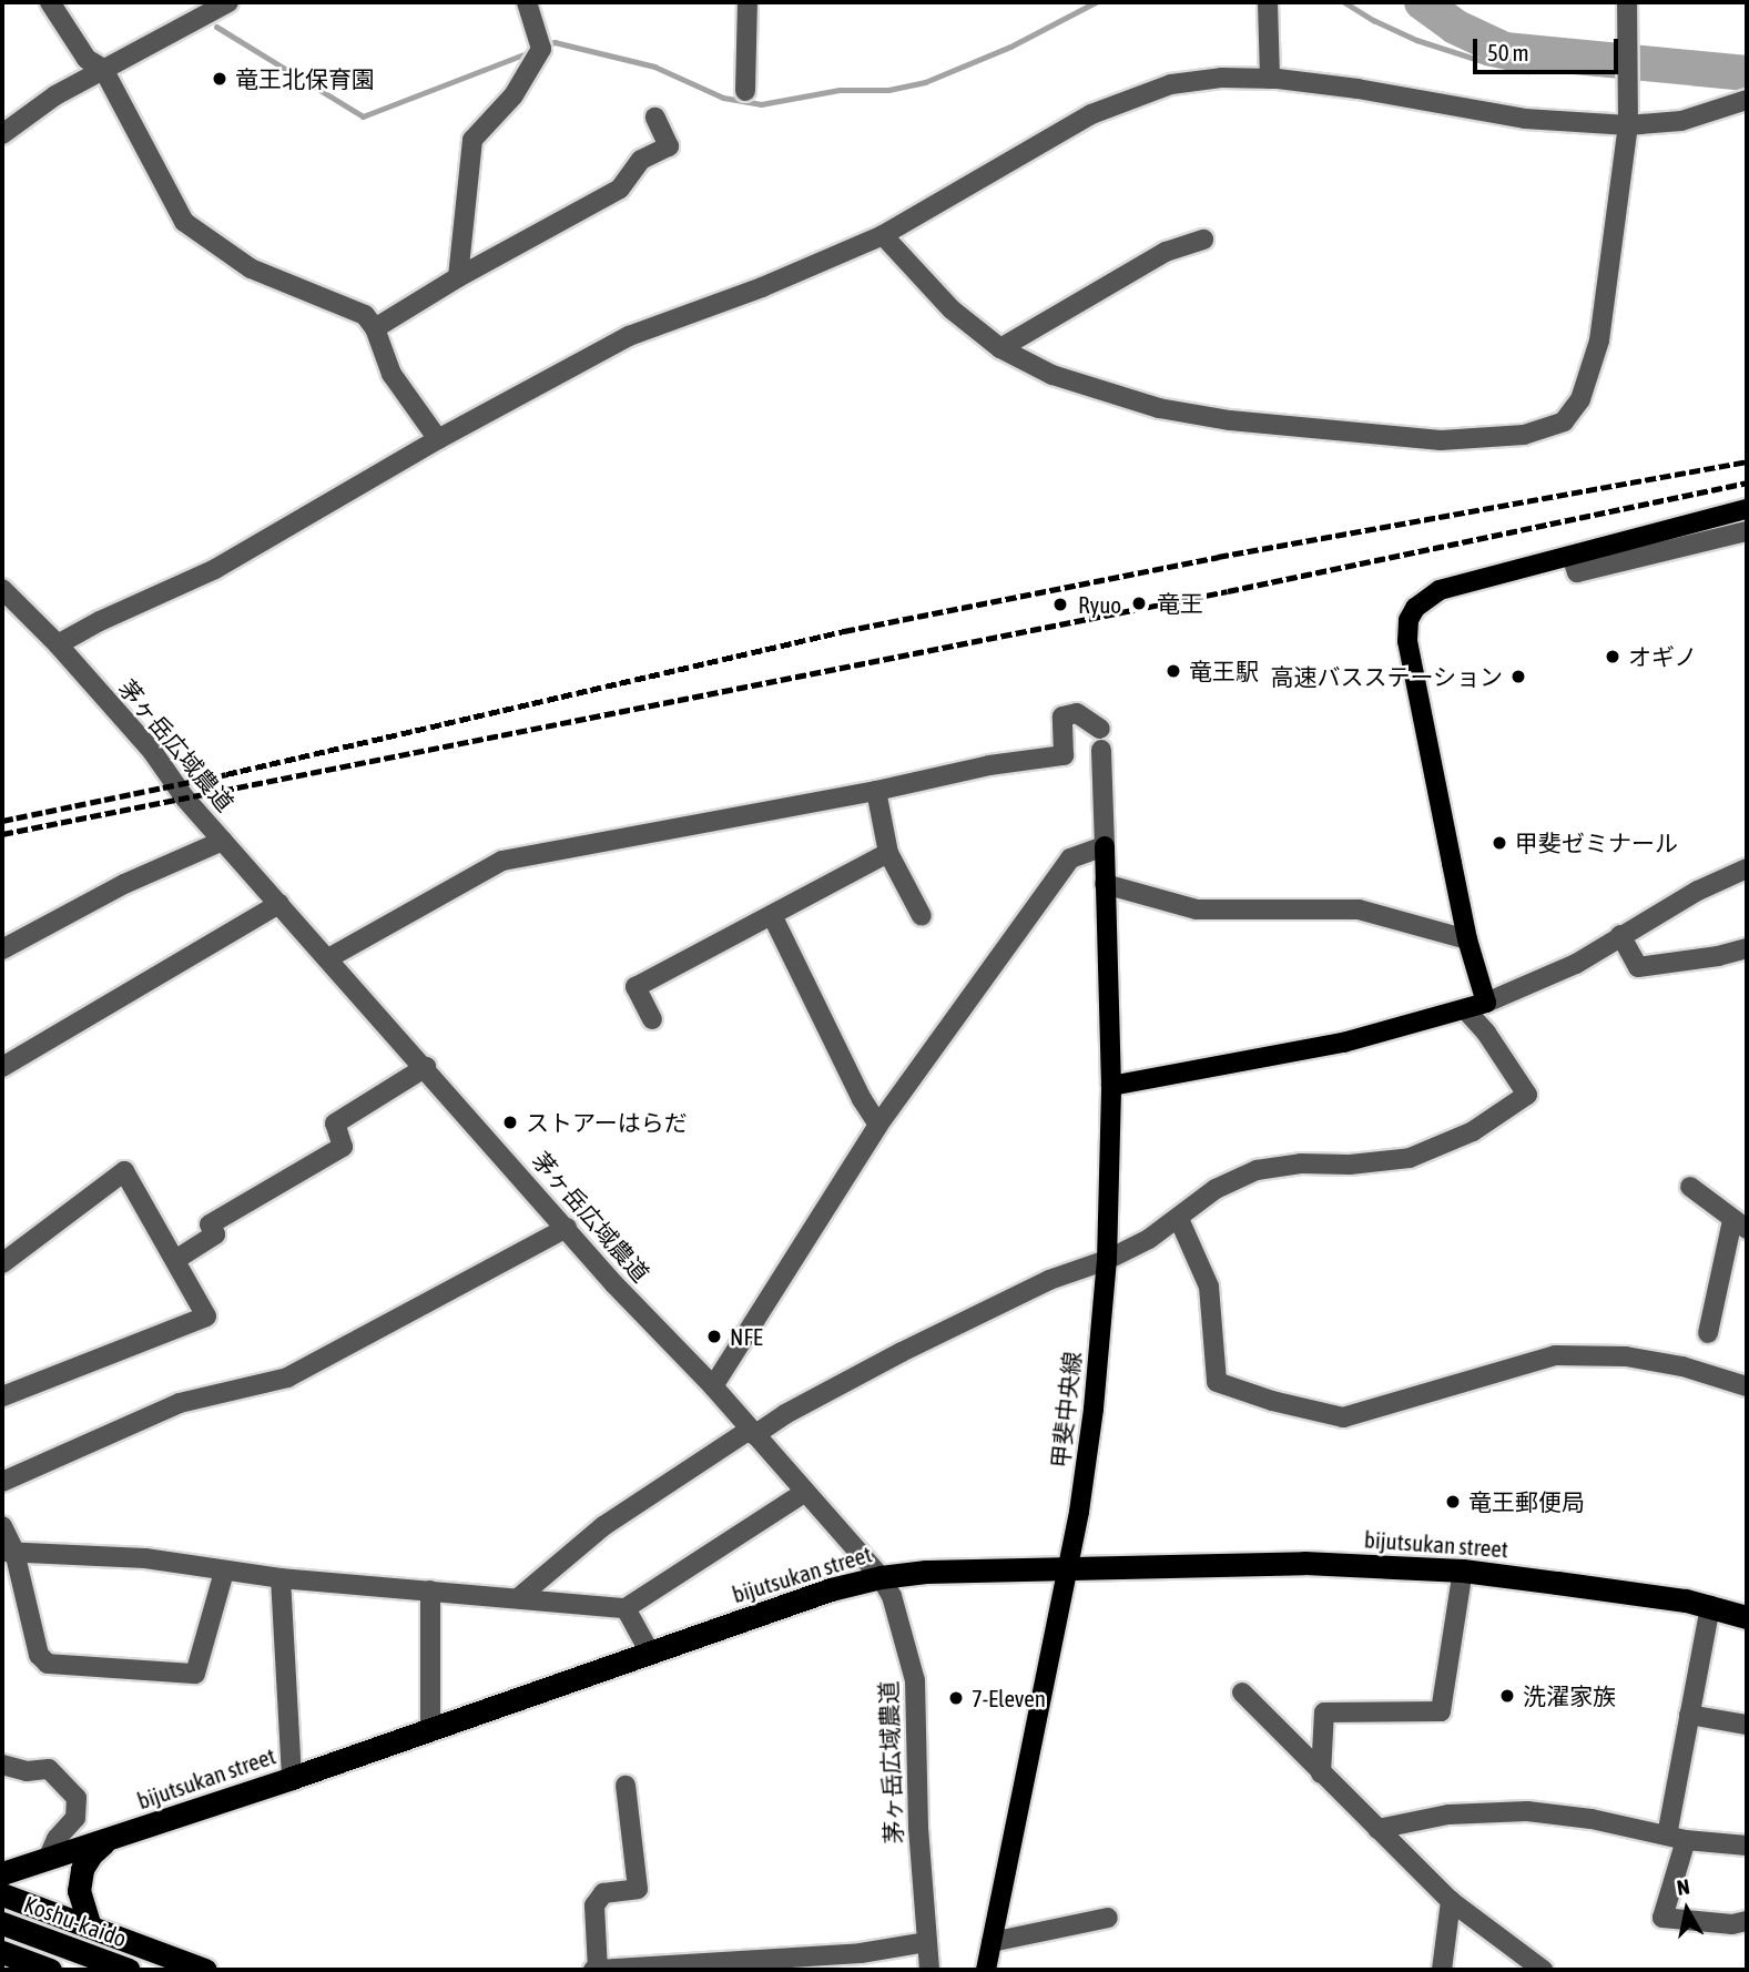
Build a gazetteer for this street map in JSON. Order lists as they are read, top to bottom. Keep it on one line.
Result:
{"streets":{"highway":["bijutsukan street","Koshu-kaido"],"main road":["甲斐中央線"],"street":["茅ヶ岳広域農道"]},"crossings":[["茅ヶ岳広域農道","bijutsukan street"],["甲斐中央線","bijutsukan street"]],"places":["竜王北保育園","竜王","Ryuo","オギノ","竜王駅","高速バスステーション","甲斐ゼミナール","ストアーはらだ","NFE","竜王郵便局","洗濯家族","7-Eleven"],"scale_bar":"50 m","north":"top"}
